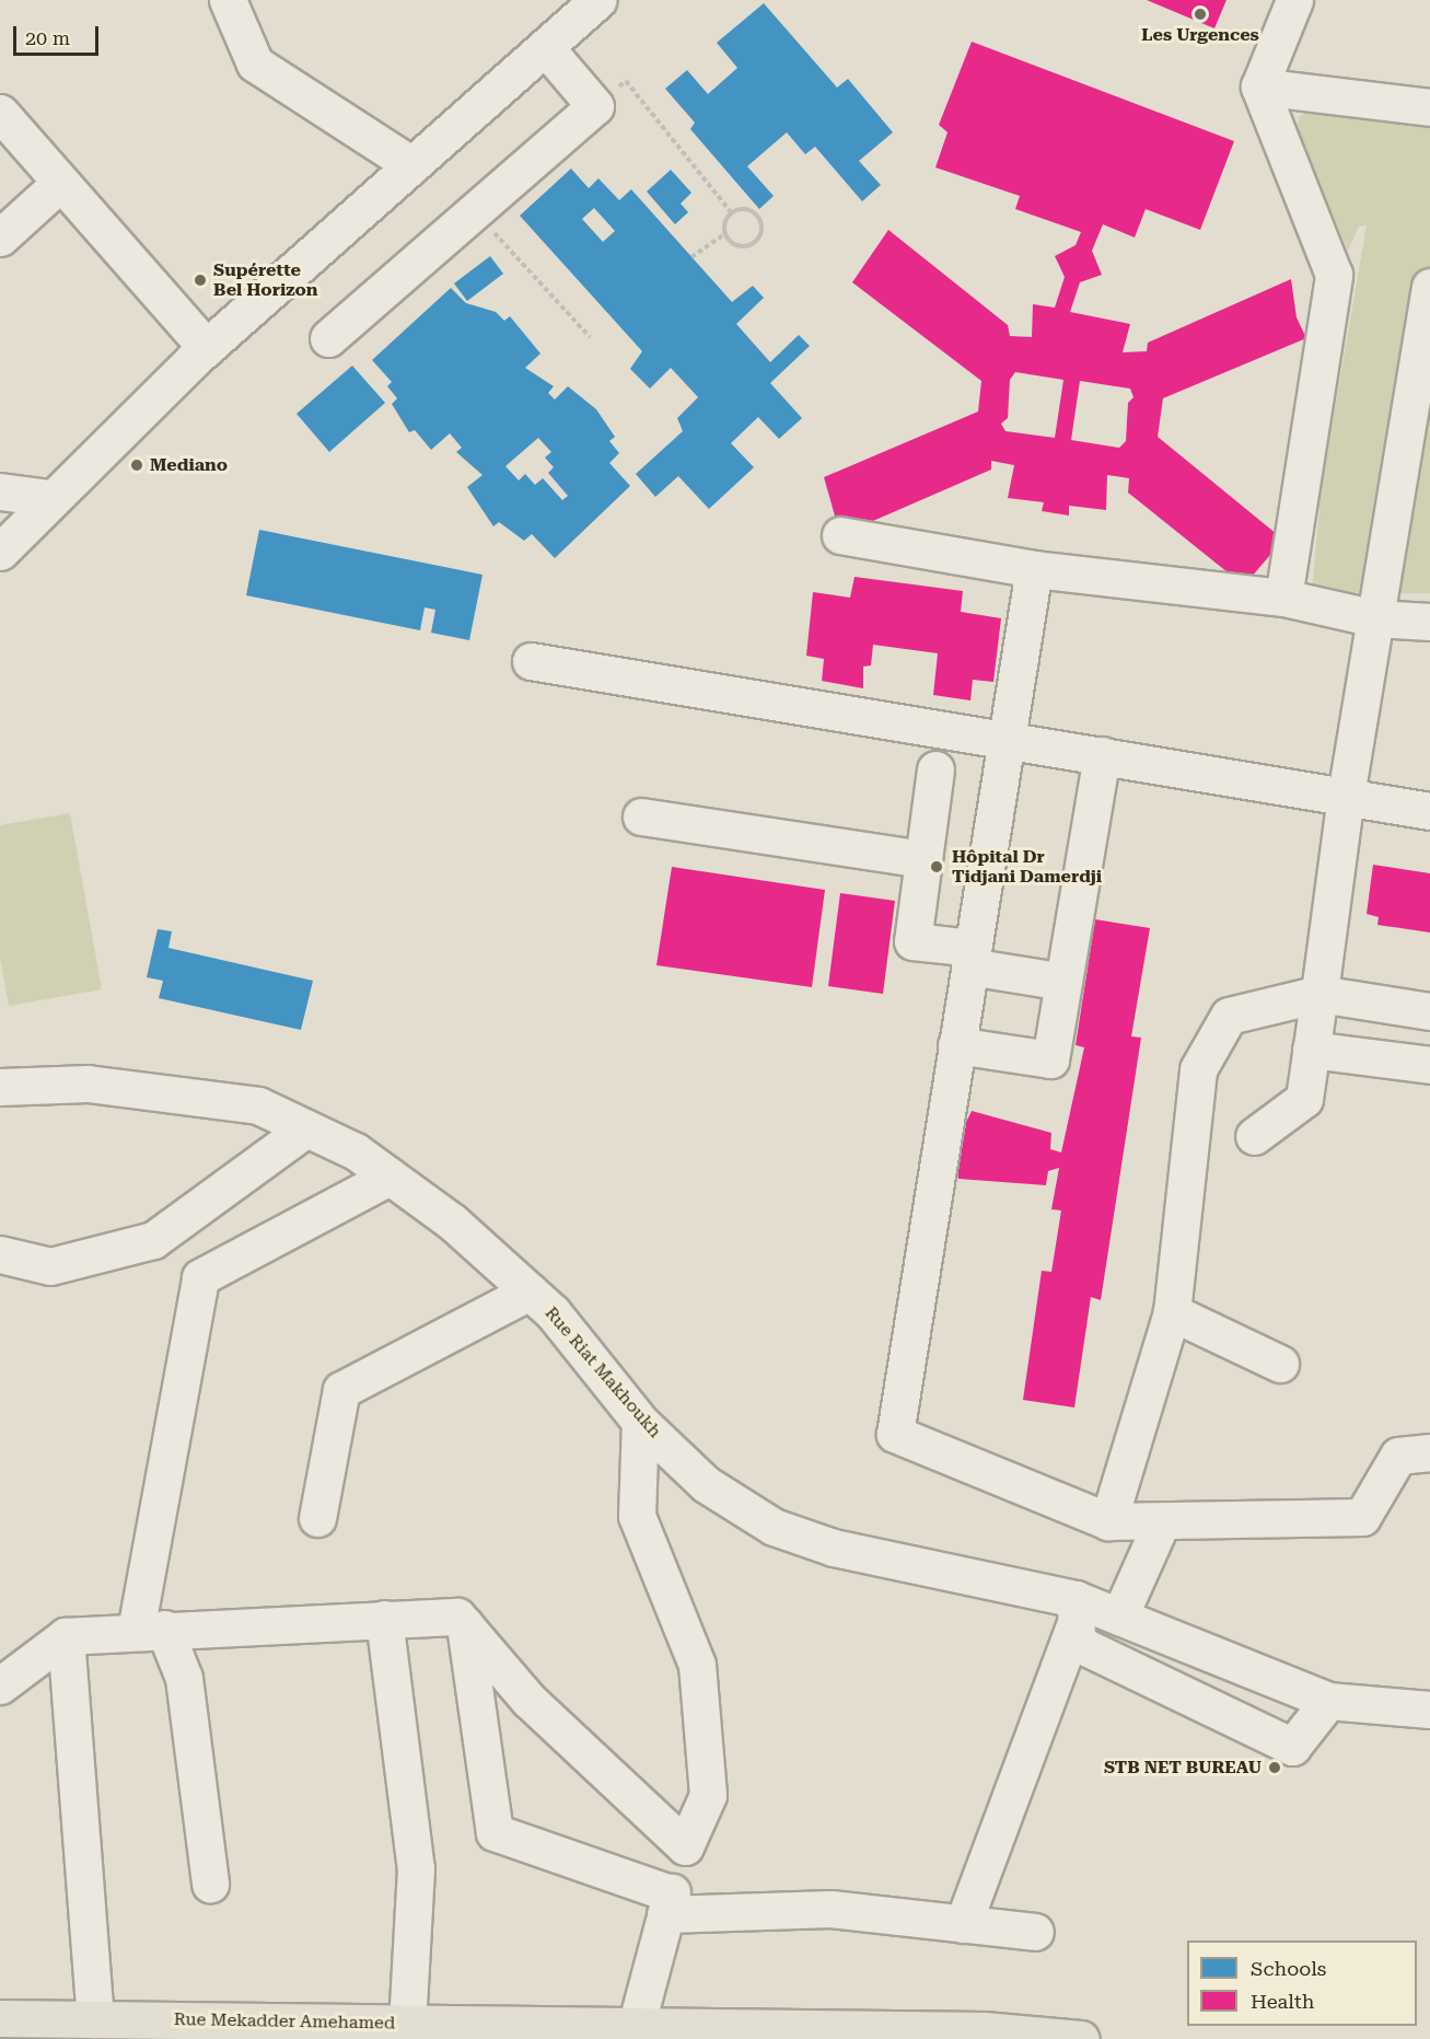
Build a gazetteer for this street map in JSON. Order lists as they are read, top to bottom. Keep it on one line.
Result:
{"streets":{"main road":["Rue Mekadder Amehamed"],"street":["Rue Riat Makhoukh"]},"places":["Les Urgences","Supérette Bel Horizon","Mediano","Hôpital Dr Tidjani Damerdji","STB NET BUREAU"],"legend":["Schools","Health"],"scale_bar":"20 m"}
